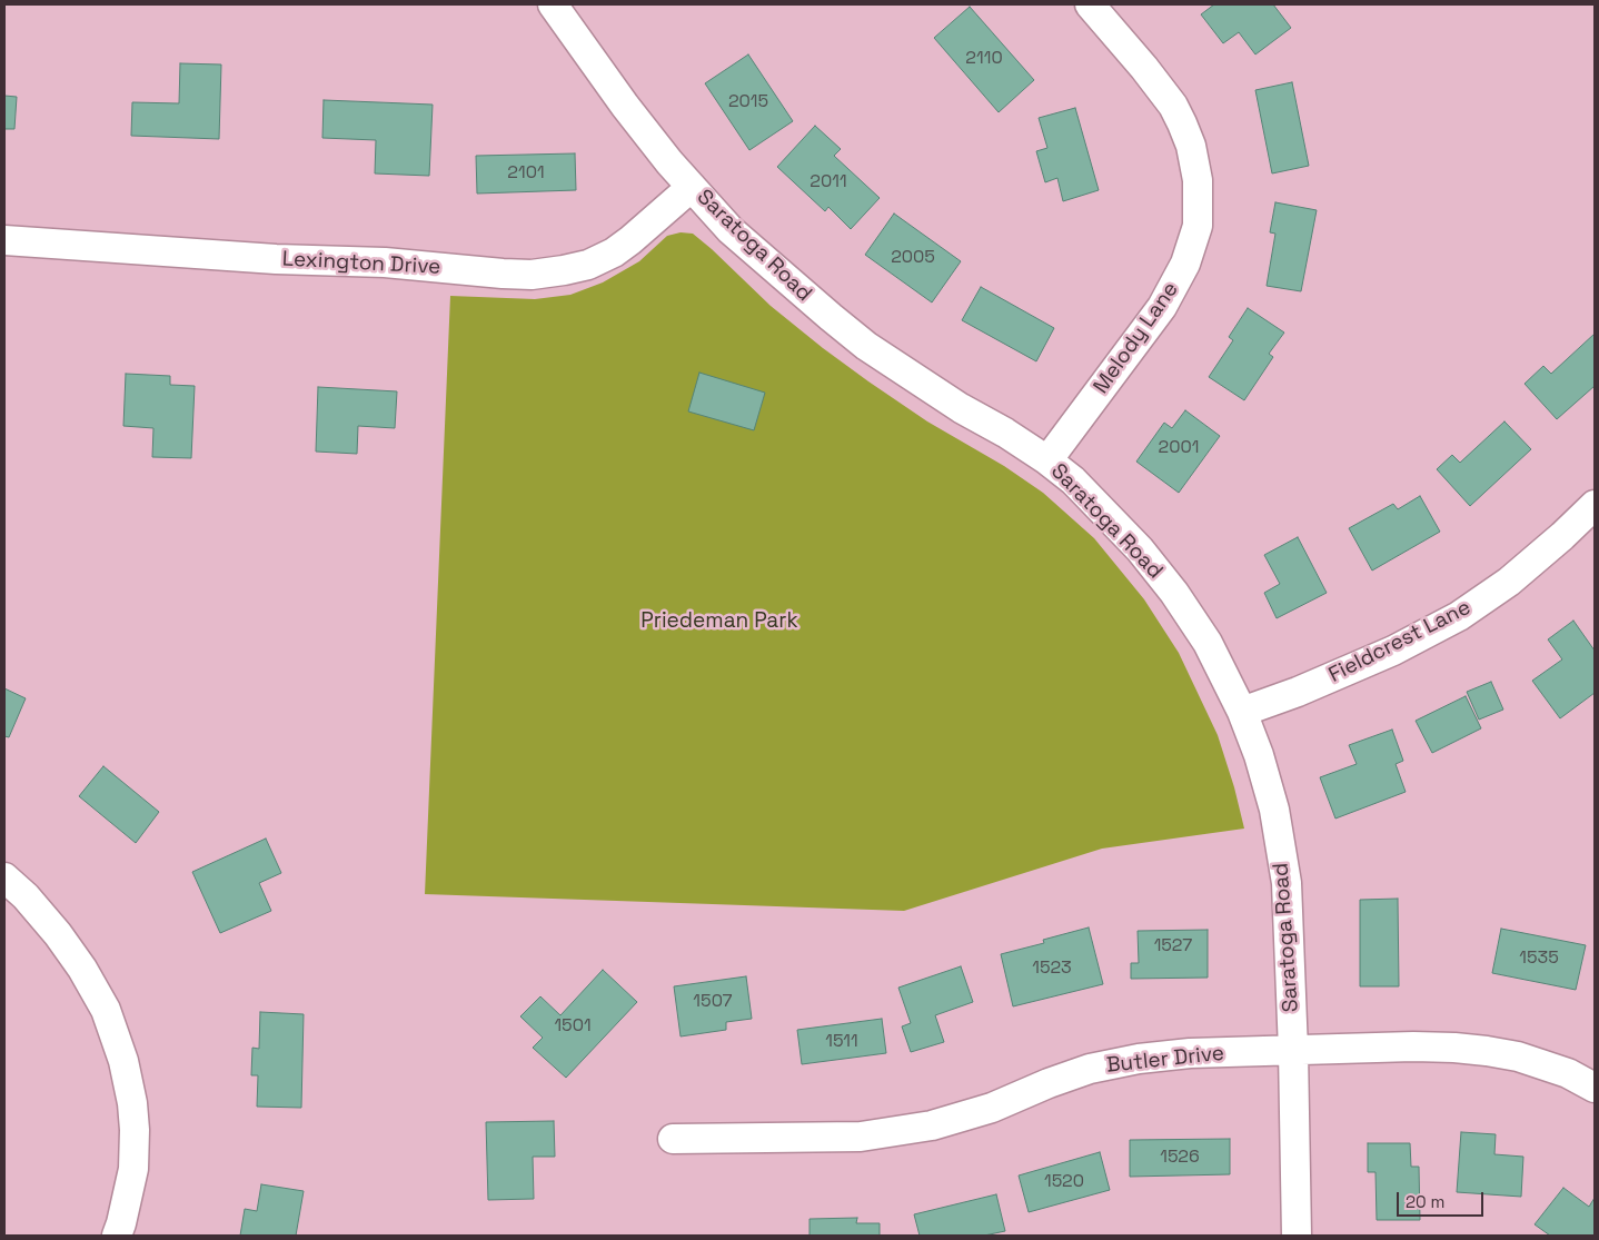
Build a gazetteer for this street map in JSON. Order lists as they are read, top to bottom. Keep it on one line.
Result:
{"streets":{"street":["Saratoga Road","Lexington Drive","Melody Lane","Fieldcrest Lane","Butler Drive"]},"crossings":[["Saratoga Road","Lexington Drive"],["Saratoga Road","Melody Lane"],["Saratoga Road","Fieldcrest Lane"],["Saratoga Road","Butler Drive"]],"parks":["Priedeman Park"],"house_numbers":["2110","2015","2101","2011","2005","2001","1527","1535","1523","1507","1501","1511","1526","1520"],"scale_bar":"20 m"}
